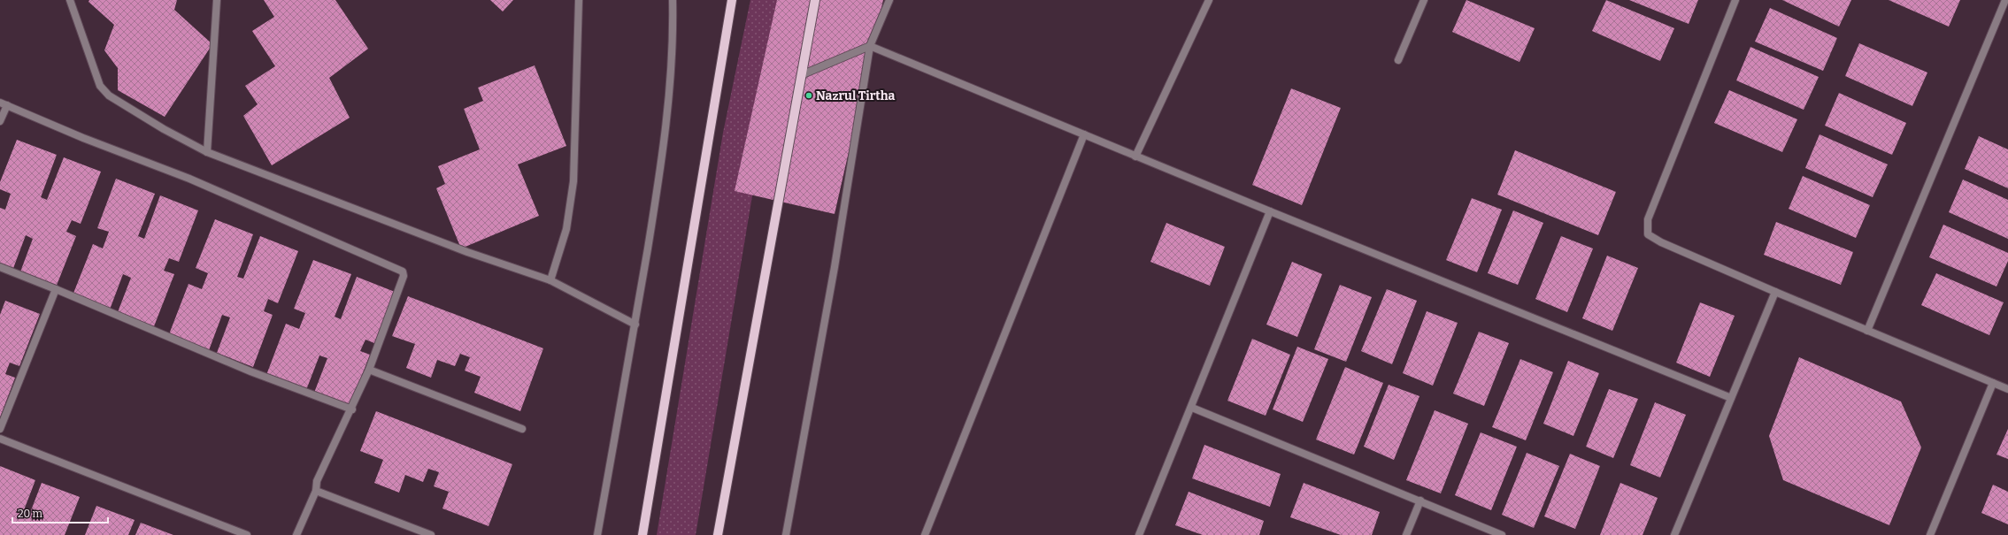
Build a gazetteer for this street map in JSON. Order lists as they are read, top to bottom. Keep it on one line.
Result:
{"places":["Nazrul Tirtha"],"scale_bar":"20 m"}
